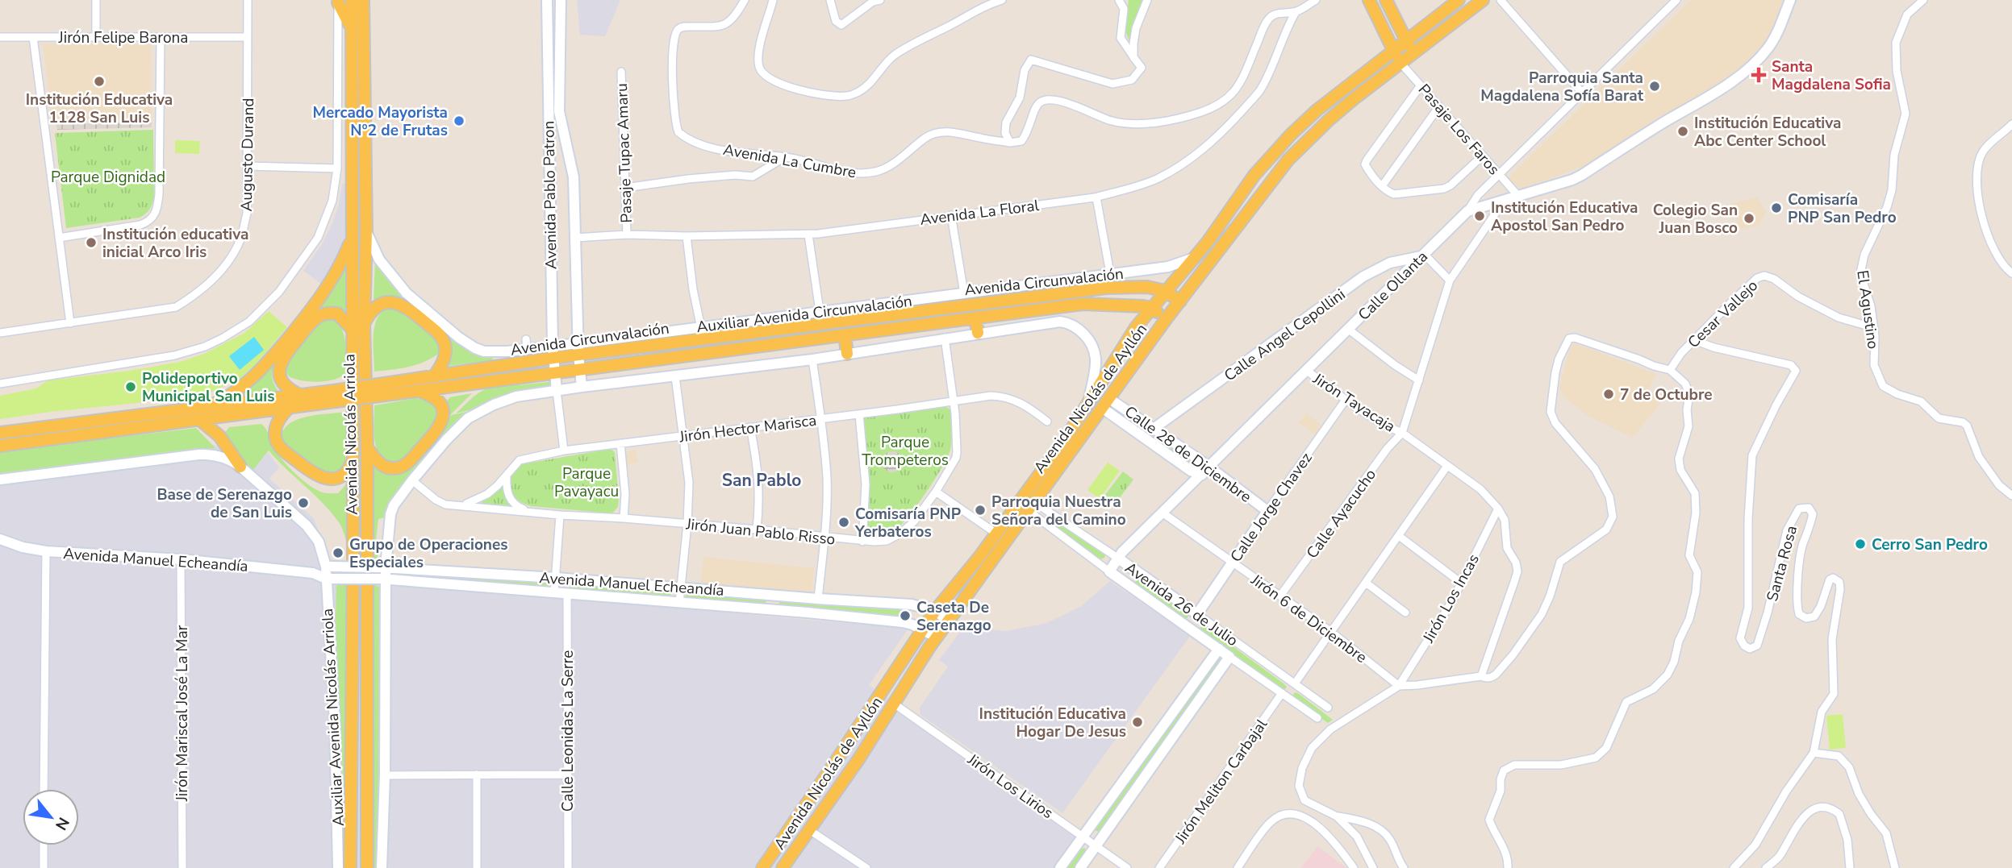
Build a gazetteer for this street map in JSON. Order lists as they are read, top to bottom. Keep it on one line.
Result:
{"streets":{"main road":["Avenida Circunvalación","Avenida Nicolás de Ayllón","Avenida Nicolás Arriola"],"street":["Jirón Felipe Barona","Pasaje Los Faros","Pasaje Tupac Amaru","Augusto Durand","Avenida La Cumbre","Avenida Pablo Patron","Avenida La Floral","Calle Ollanta","El Agustino","Auxiliar Avenida Circunvalación","Cesar Vallejo","Calle Angel Cepollini","Jirón Tayacaja","Jirón Hector Marisca","Calle 28 de Diciembre","Calle Jorge Chavez","Calle Ayacucho","Jirón Juan Pablo Risso","Avenida Manuel Echeandía","Santa Rosa","Jirón Los Incas","Avenida 26 de Julio","Jirón 6 de Diciembre","Jirón Mariscal José La Mar","Auxiliar Avenida Nicolás Arriola","Calle Leonidas La Serre","Jirón Meliton Carbajal","Jirón Los Lirios"]},"crossings":[["Jirón Felipe Barona","Augusto Durand"],["Pasaje Los Faros","Calle Ollanta"],["Pasaje Los Faros","Avenida Nicolás de Ayllón"],["Pasaje Tupac Amaru","Avenida La Floral"],["Avenida Pablo Patron","Avenida La Floral"],["Avenida Pablo Patron","Avenida Circunvalación"],["Avenida Pablo Patron","Auxiliar Avenida Circunvalación"],["Avenida Circunvalación","Auxiliar Avenida Circunvalación"],["Avenida Circunvalación","Avenida Nicolás de Ayllón"],["Calle Ollanta","Calle Angel Cepollini"],["Calle Ollanta","Jirón Tayacaja"],["Calle Ollanta","Calle 28 de Diciembre"],["Calle Ollanta","Avenida 26 de Julio"],["Calle Ollanta","Jirón 6 de Diciembre"],["El Agustino","Cesar Vallejo"],["Auxiliar Avenida Circunvalación","Avenida Nicolás de Ayllón"],["Auxiliar Avenida Circunvalación","Avenida Nicolás Arriola"],["Cesar Vallejo","Santa Rosa"],["Calle Angel Cepollini","Calle 28 de Diciembre"],["Avenida Nicolás de Ayllón","Calle 28 de Diciembre"],["Avenida Nicolás de Ayllón","Avenida Manuel Echeandía"],["Avenida Nicolás de Ayllón","Avenida 26 de Julio"],["Avenida Nicolás de Ayllón","Jirón Los Lirios"],["Jirón Tayacaja","Calle Jorge Chavez"],["Jirón Tayacaja","Calle Ayacucho"],["Jirón Tayacaja","Jirón Los Incas"],["Jirón Hector Marisca","Jirón Juan Pablo Risso"],["Calle 28 de Diciembre","Calle Jorge Chavez"],["Calle Jorge Chavez","Avenida 26 de Julio"],["Calle Jorge Chavez","Jirón 6 de Diciembre"],["Calle Ayacucho","Jirón 6 de Diciembre"],["Avenida Manuel Echeandía","Jirón Mariscal José La Mar"],["Avenida Manuel Echeandía","Auxiliar Avenida Nicolás Arriola"],["Avenida Manuel Echeandía","Calle Leonidas La Serre"],["Jirón Los Incas","Jirón 6 de Diciembre"],["Avenida 26 de Julio","Jirón Meliton Carbajal"]],"districts":["San Pablo"],"parks":["Parque Dignidad","Parque Trompeteros","Parque Pavayacu"],"places":{"health":["Santa Magdalena Sofia"],"other":["Institución Educativa 1128 San Luis","Parroquia Santa Magdalena Sofía Barat","Mercado Mayorista N°2 de Frutas","Institución Educativa Abc Center School","Comisaría PNP San Pedro","Institución Educativa Apostol San Pedro","Colegio San Juan Bosco","Institución educativa inicial Arco Iris","Polideportivo Municipal San Luis","7 de Octubre","Base de Serenazgo de San Luis","Parroquia Nuestra Señora del Camino","Comisaría PNP Yerbateros","Cerro San Pedro","Grupo de Operaciones Especiales","Caseta De Serenazgo","Institución Educativa Hogar De Jesus"]},"north":"bottom right"}
